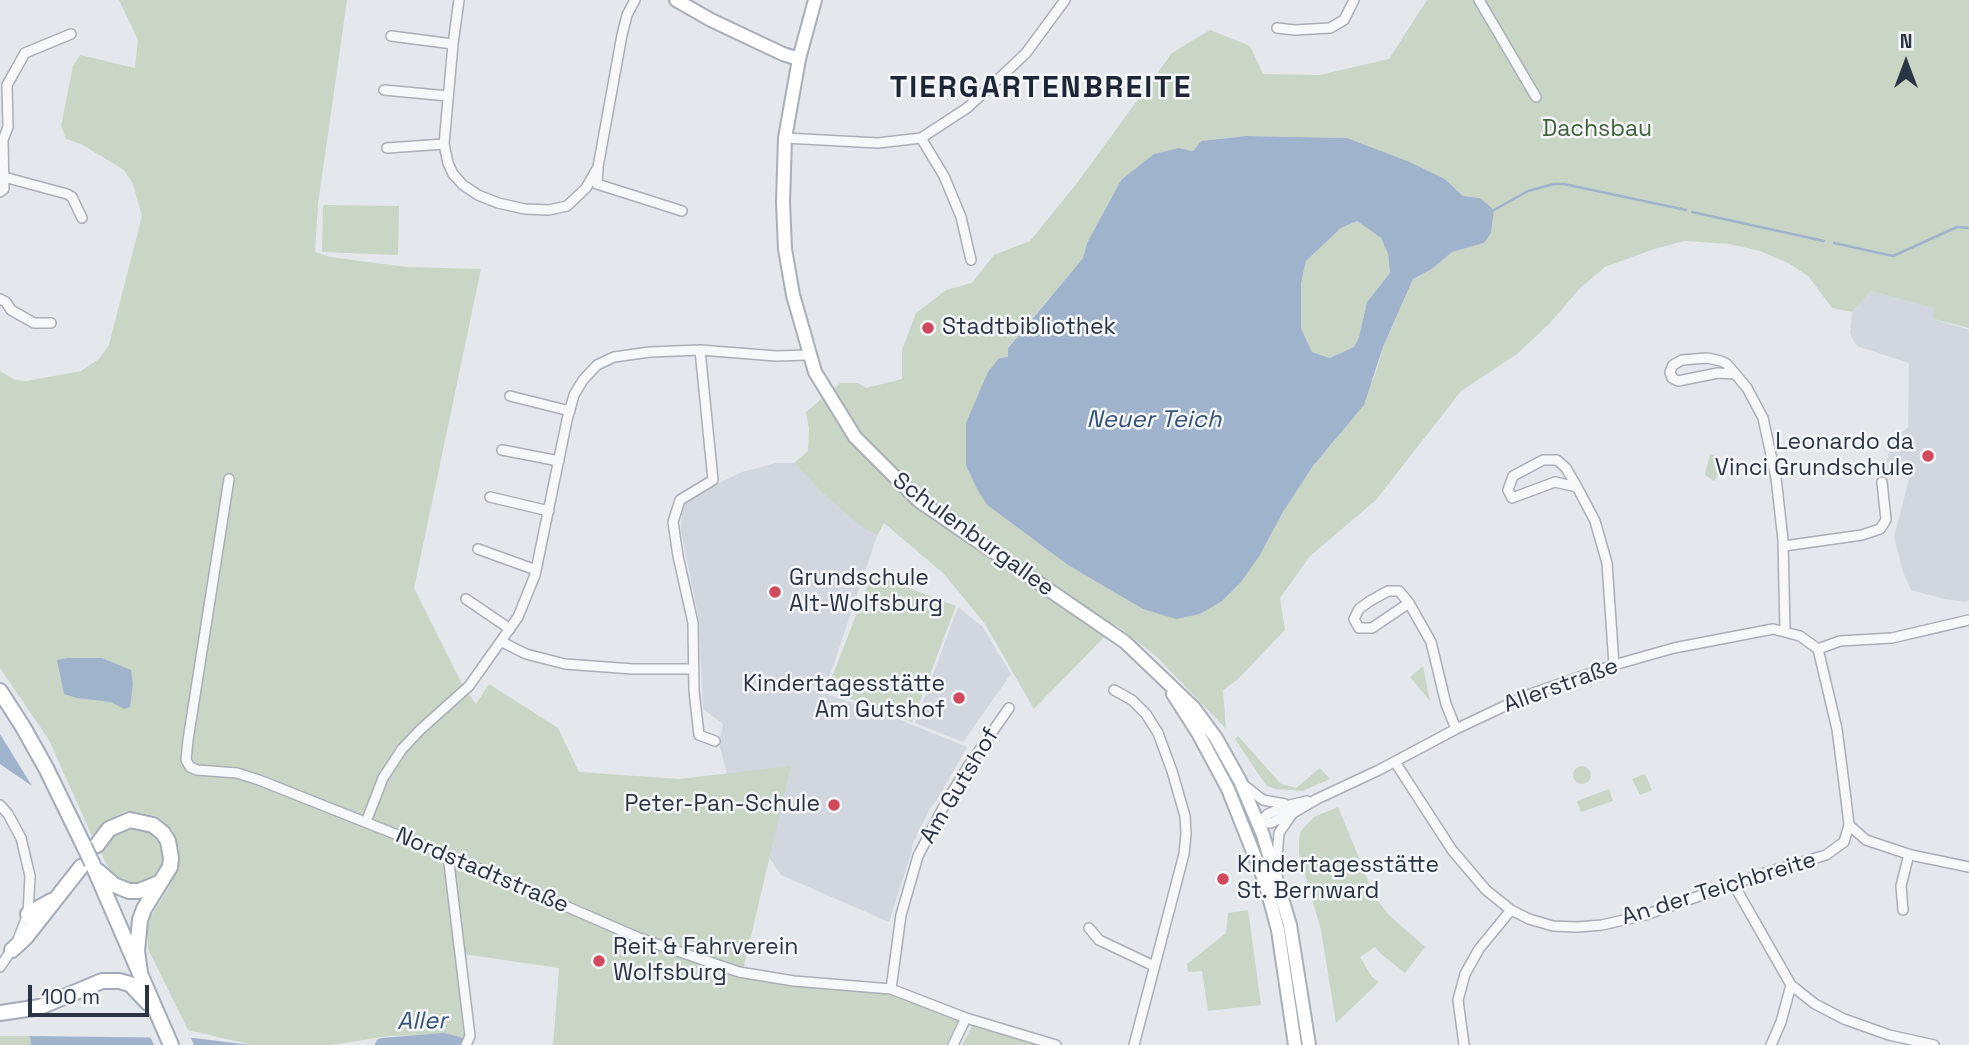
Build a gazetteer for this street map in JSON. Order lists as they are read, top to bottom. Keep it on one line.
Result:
{"streets":{"street":["Schulenburgallee","Allerstraße","Am Gutshof","Nordstadtstraße","An der Teichbreite"]},"crossings":[["Schulenburgallee","Allerstraße"],["Allerstraße","An der Teichbreite"],["Am Gutshof","Nordstadtstraße"]],"districts":["TIERGARTENBREITE"],"water":["Neuer Teich","Aller"],"parks":["Dachsbau"],"places":["Stadtbibliothek","Leonardo da Vinci Grundschule","Grundschule Alt-Wolfsburg","Kindertagesstätte Am Gutshof","Peter-Pan-Schule","Kindertagesstätte St. Bernward","Reit & Fahrverein Wolfsburg"],"scale_bar":"100 m","north":"top"}
